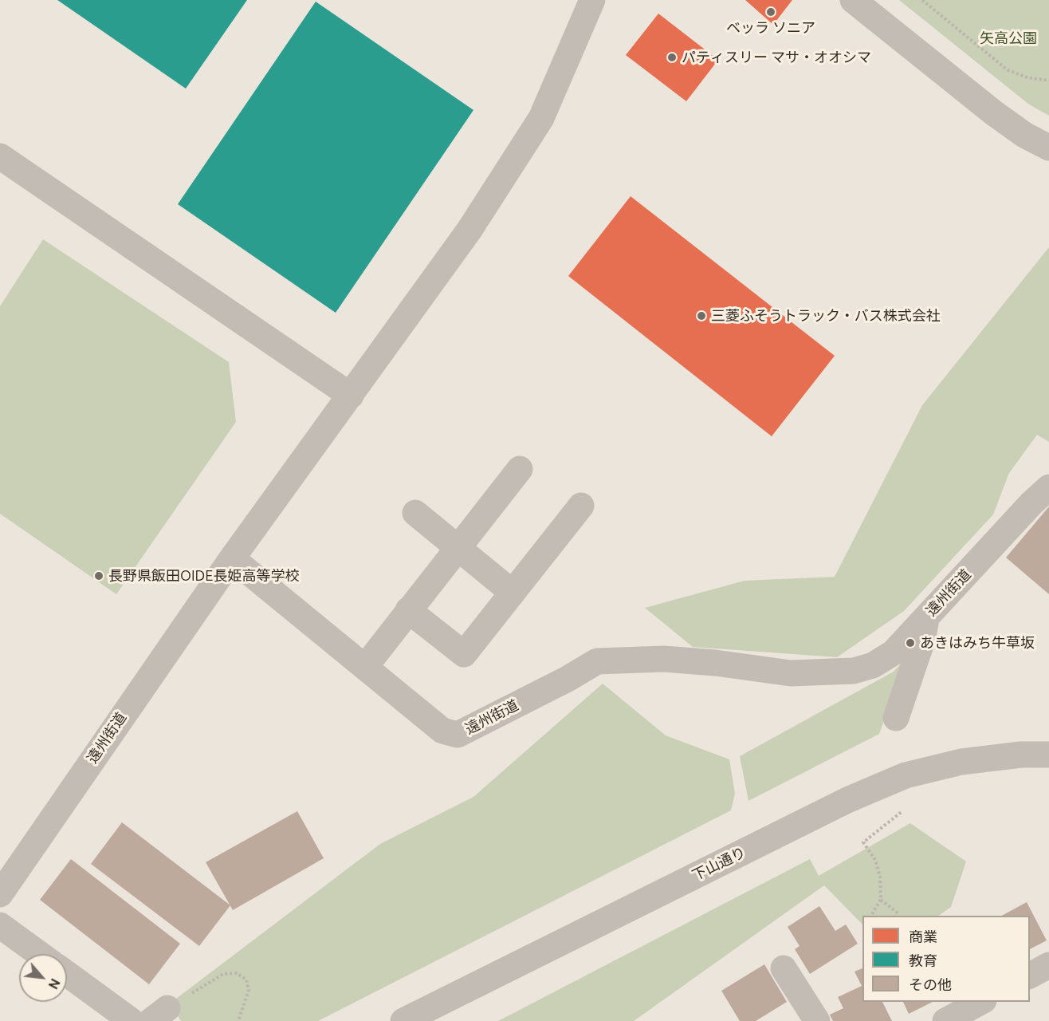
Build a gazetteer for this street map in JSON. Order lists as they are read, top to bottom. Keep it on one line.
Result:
{"streets":{"street":["遠州街道","下山通り"]},"parks":["矢高公園"],"places":["ベッラ ソニア","パティスリー マサ・オオシマ","三菱ふそうトラック・バス株式会社","長野県飯田OIDE長姫高等学校","あきはみち牛草坂"],"legend":["商業","教育","その他"],"north":"bottom right"}
